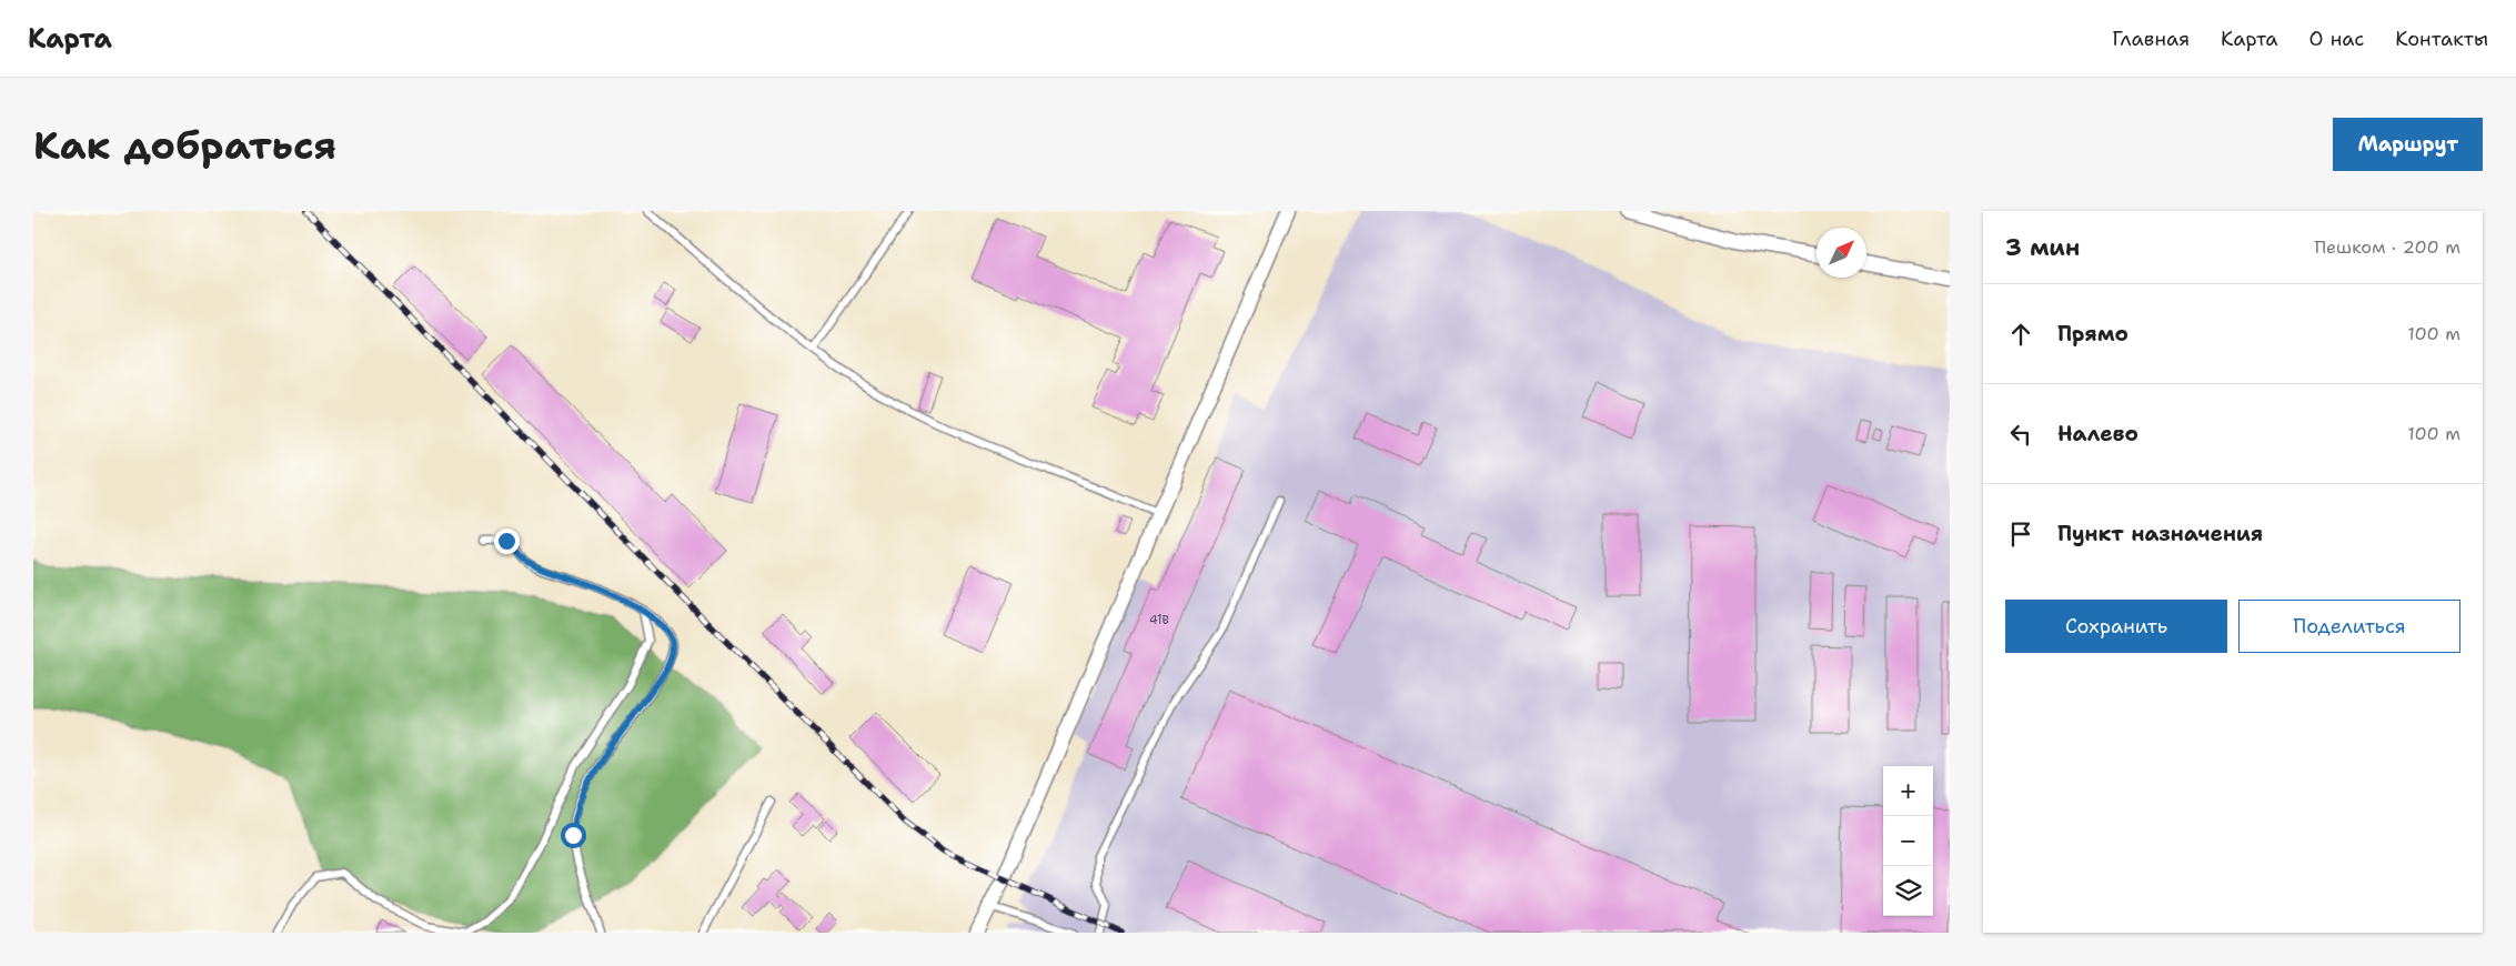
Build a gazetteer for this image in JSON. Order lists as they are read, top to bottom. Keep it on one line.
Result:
{"house_numbers":["41В"],"north":"top right","page":{"header":"Карта","nav":["Главная","Карта","О нас","Контакты"],"buttons":["Маршрут",["Сохранить","Поделиться"]],"title":"Как добраться","heading":["3 мин","Пешком · 200 m"],"list":[["Прямо","100 m"],["Налево","100 m"],"Пункт назначения"],"map_buttons":["+","−"]}}
